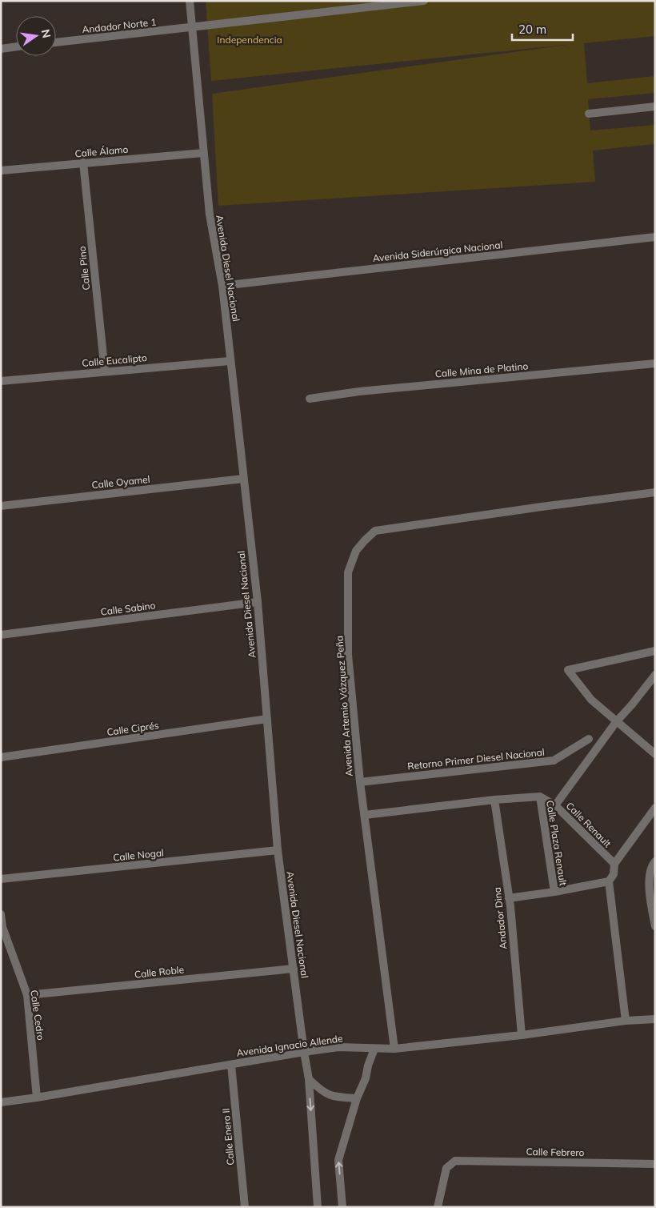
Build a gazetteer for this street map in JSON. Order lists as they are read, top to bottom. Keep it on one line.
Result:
{"streets":{"street":["Andador Norte 1","Calle Álamo","Avenida Siderúrgica Nacional","Calle Pino","Avenida Diesel Nacional","Calle Eucalipto","Calle Mina de Platino","Calle Oyamel","Calle Sabino","Avenida Artemio Vázquez Peña","Calle Ciprés","Retorno Primer Diesel Nacional","Calle Renault","Calle Plaza Renault","Calle Nogal","Andador Dina","Calle Roble","Calle Cedro","Avenida Ignacio Allende","Calle Enero II","Calle Febrero"]},"crossings":[["Andador Norte 1","Avenida Diesel Nacional"],["Calle Álamo","Calle Pino"],["Calle Álamo","Avenida Diesel Nacional"],["Avenida Siderúrgica Nacional","Avenida Diesel Nacional"],["Calle Pino","Calle Eucalipto"],["Avenida Diesel Nacional","Calle Eucalipto"],["Avenida Diesel Nacional","Calle Oyamel"],["Avenida Diesel Nacional","Calle Sabino"],["Avenida Diesel Nacional","Calle Ciprés"],["Avenida Diesel Nacional","Calle Nogal"],["Avenida Diesel Nacional","Calle Roble"],["Avenida Diesel Nacional","Avenida Ignacio Allende"],["Avenida Artemio Vázquez Peña","Retorno Primer Diesel Nacional"],["Avenida Artemio Vázquez Peña","Avenida Ignacio Allende"],["Calle Renault","Calle Plaza Renault"],["Andador Dina","Avenida Ignacio Allende"],["Calle Roble","Calle Cedro"],["Calle Cedro","Avenida Ignacio Allende"],["Avenida Ignacio Allende","Calle Enero II"]],"parks":["Independencia"],"scale_bar":"20 m","north":"right"}
